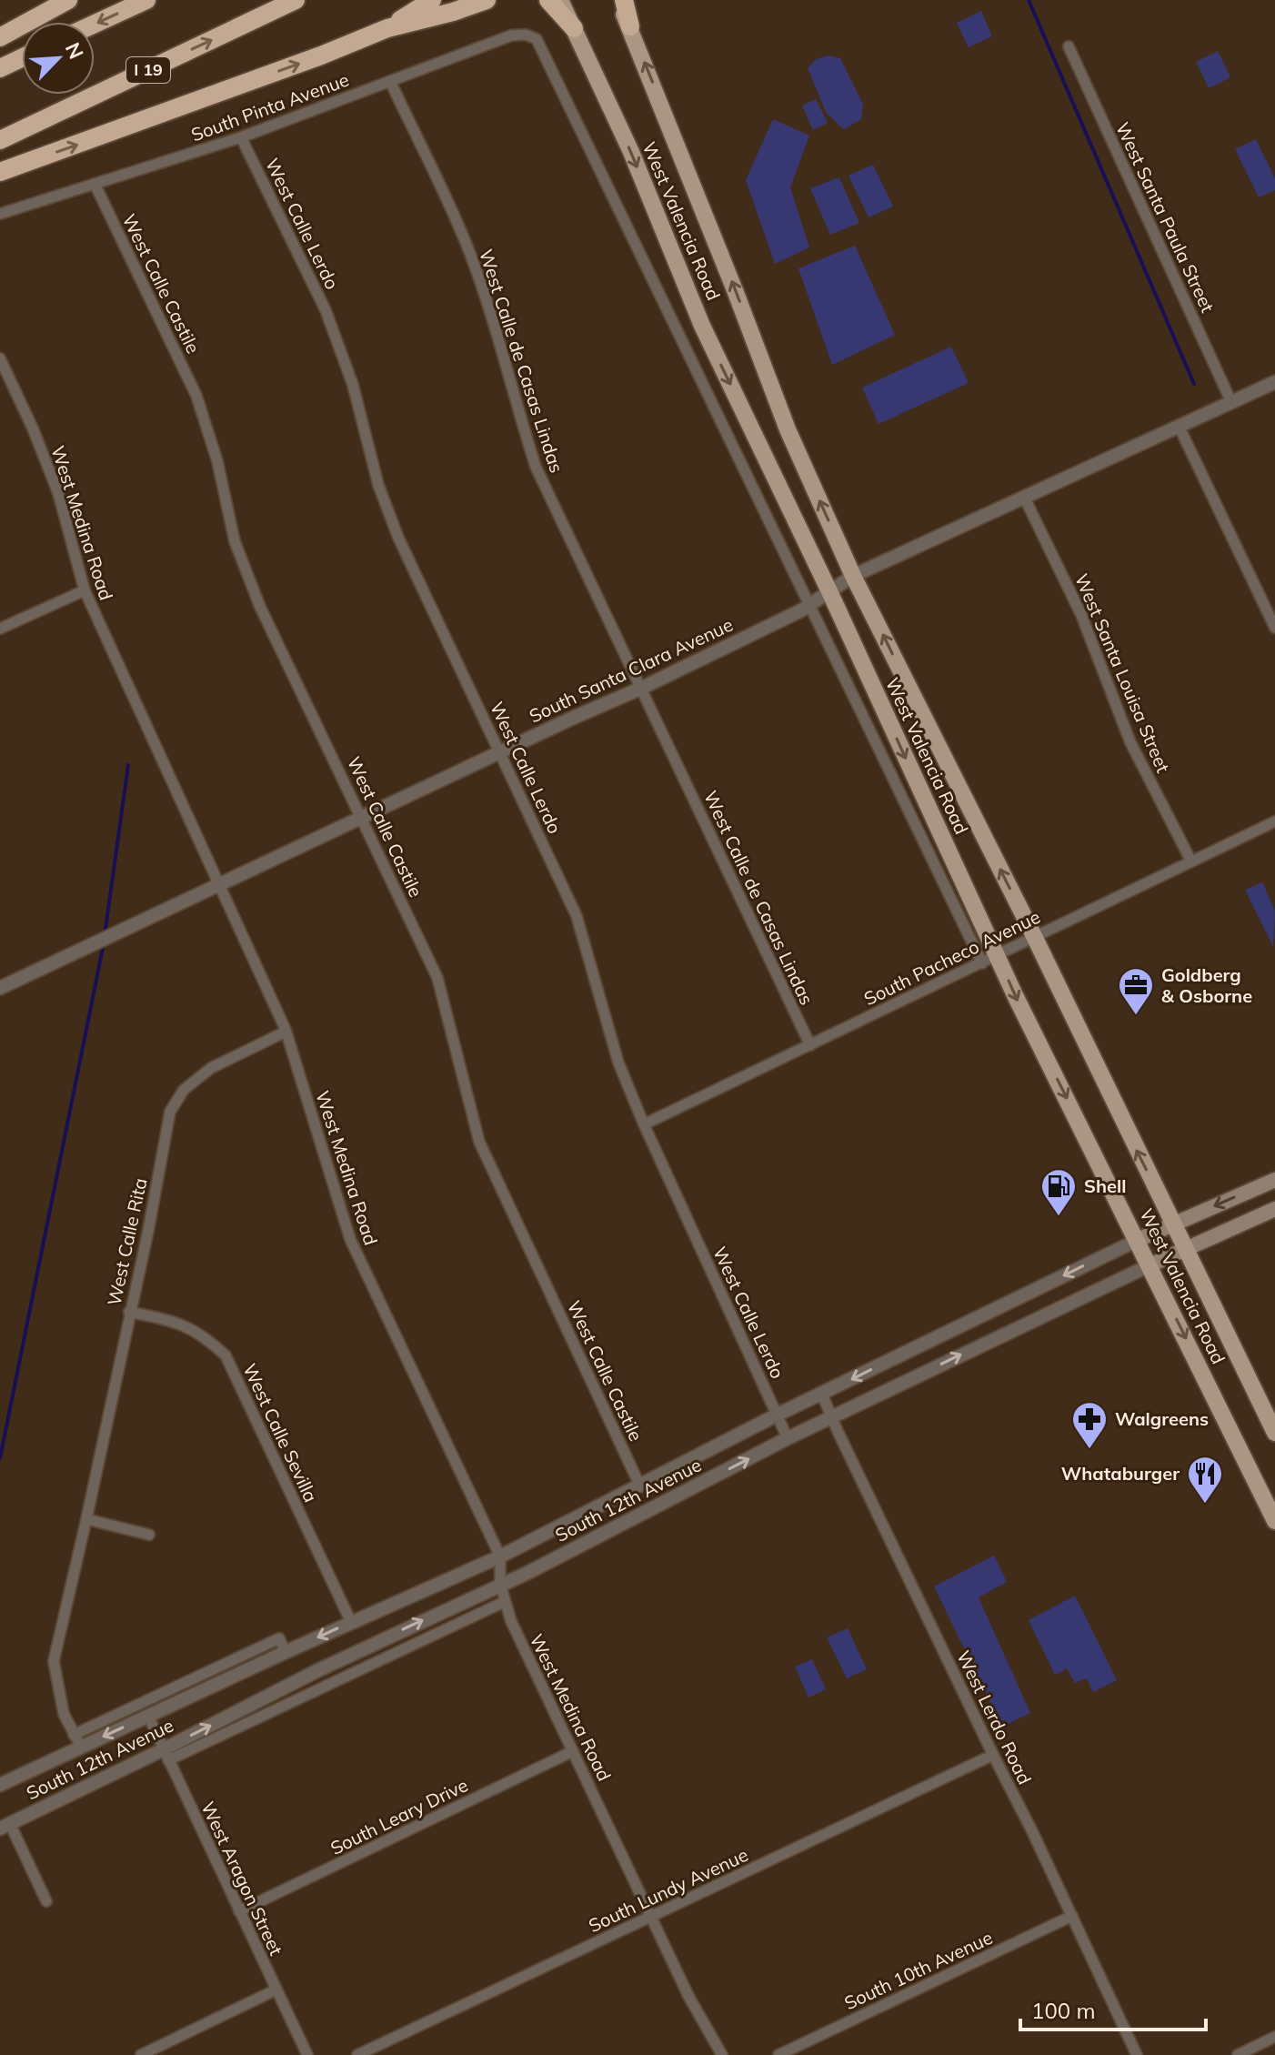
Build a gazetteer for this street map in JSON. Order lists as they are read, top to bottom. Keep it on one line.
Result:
{"streets":{"highway":["I 19"],"main road":["West Valencia Road","South 12th Avenue"],"street":["South Pinta Avenue","West Santa Paula Street","West Calle Lerdo","West Calle Castile","West Calle de Casas Lindas","West Medina Road","South Santa Clara Avenue","West Santa Louisa Street","South Pacheco Avenue","West Calle Rita","West Calle Sevilla","West Lerdo Road","South Leary Drive","West Aragon Street","South Lundy Avenue","South 10th Avenue"]},"crossings":[["South Pinta Avenue","West Calle Lerdo"],["South Pinta Avenue","West Calle Castile"],["South Pinta Avenue","West Calle de Casas Lindas"],["South Pinta Avenue","South Santa Clara Avenue"],["West Santa Paula Street","South Santa Clara Avenue"],["West Valencia Road","South Santa Clara Avenue"],["West Valencia Road","South Pacheco Avenue"],["West Valencia Road","South 12th Avenue"],["West Calle Lerdo","South Santa Clara Avenue"],["West Calle Lerdo","South Pacheco Avenue"],["West Calle Lerdo","South 12th Avenue"],["West Calle Castile","South Santa Clara Avenue"],["West Calle Castile","South 12th Avenue"],["West Calle de Casas Lindas","South Santa Clara Avenue"],["West Calle de Casas Lindas","South Pacheco Avenue"],["West Medina Road","South Santa Clara Avenue"],["West Medina Road","West Calle Rita"],["West Medina Road","South 12th Avenue"],["West Medina Road","South Leary Drive"],["West Medina Road","South Lundy Avenue"],["South Santa Clara Avenue","West Santa Louisa Street"],["West Santa Louisa Street","South Pacheco Avenue"],["West Calle Rita","West Calle Sevilla"],["West Calle Rita","South 12th Avenue"],["West Calle Sevilla","South 12th Avenue"],["South 12th Avenue","West Lerdo Road"],["South 12th Avenue","West Aragon Street"],["West Lerdo Road","South Lundy Avenue"],["West Lerdo Road","South 10th Avenue"],["South Leary Drive","West Aragon Street"]],"places":{"office":["Goldberg & Osborne"],"fuel station":["Shell"],"pharmacy":["Walgreens"],"restaurant":["Whataburger"]},"scale_bar":"100 m","north":"top right"}
